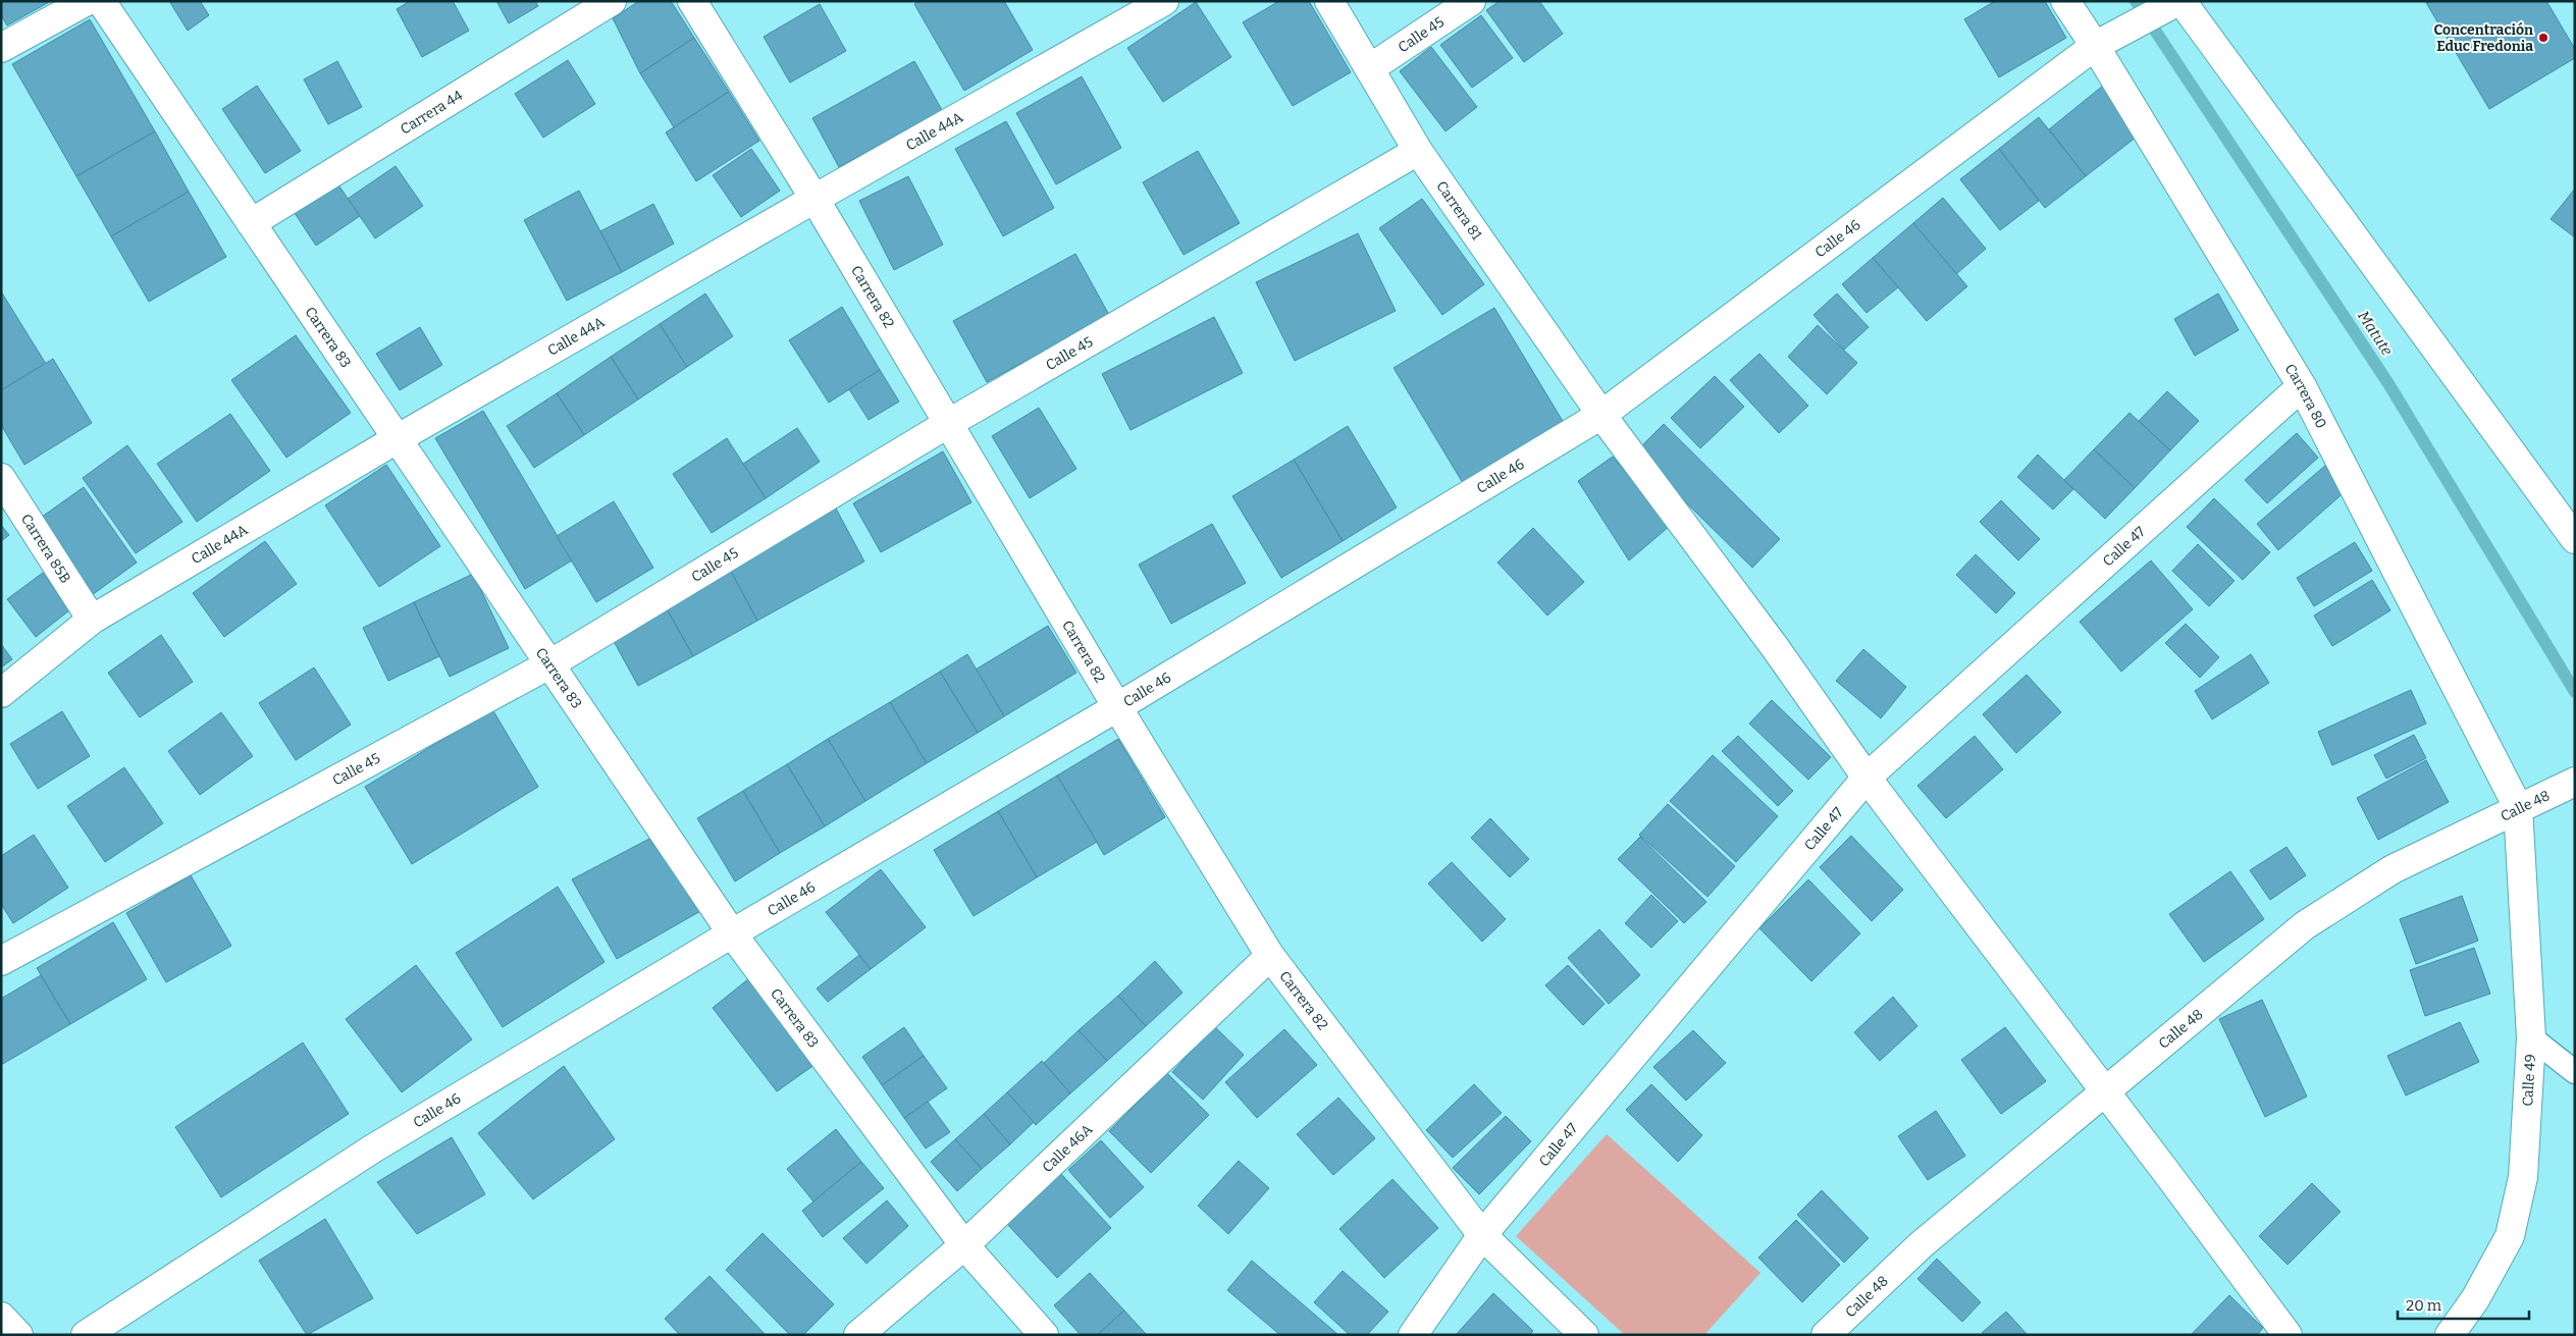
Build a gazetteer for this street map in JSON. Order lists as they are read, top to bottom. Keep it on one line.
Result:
{"streets":{"street":["Calle 45","Carrera 44","Calle 44A","Carrera 81","Calle 46","Carrera 82","Carrera 83","Carrera 80","Calle 47","Carrera 85B","Calle 48","Calle 49","Calle 46A"]},"crossings":[["Calle 45","Carrera 81"],["Calle 45","Carrera 82"],["Calle 45","Carrera 83"],["Carrera 44","Carrera 83"],["Calle 44A","Carrera 82"],["Calle 44A","Carrera 83"],["Calle 44A","Carrera 85B"],["Carrera 81","Calle 46"],["Carrera 81","Calle 47"],["Carrera 81","Calle 48"],["Calle 46","Carrera 82"],["Calle 46","Carrera 83"],["Calle 46","Carrera 80"],["Carrera 82","Calle 47"],["Carrera 82","Calle 46A"],["Carrera 83","Calle 46A"],["Carrera 80","Calle 47"],["Carrera 80","Calle 48"],["Carrera 80","Calle 49"],["Calle 48","Calle 49"]],"water":["Matute"],"places":["Concentración Educ Fredonia"],"scale_bar":"20 m"}
